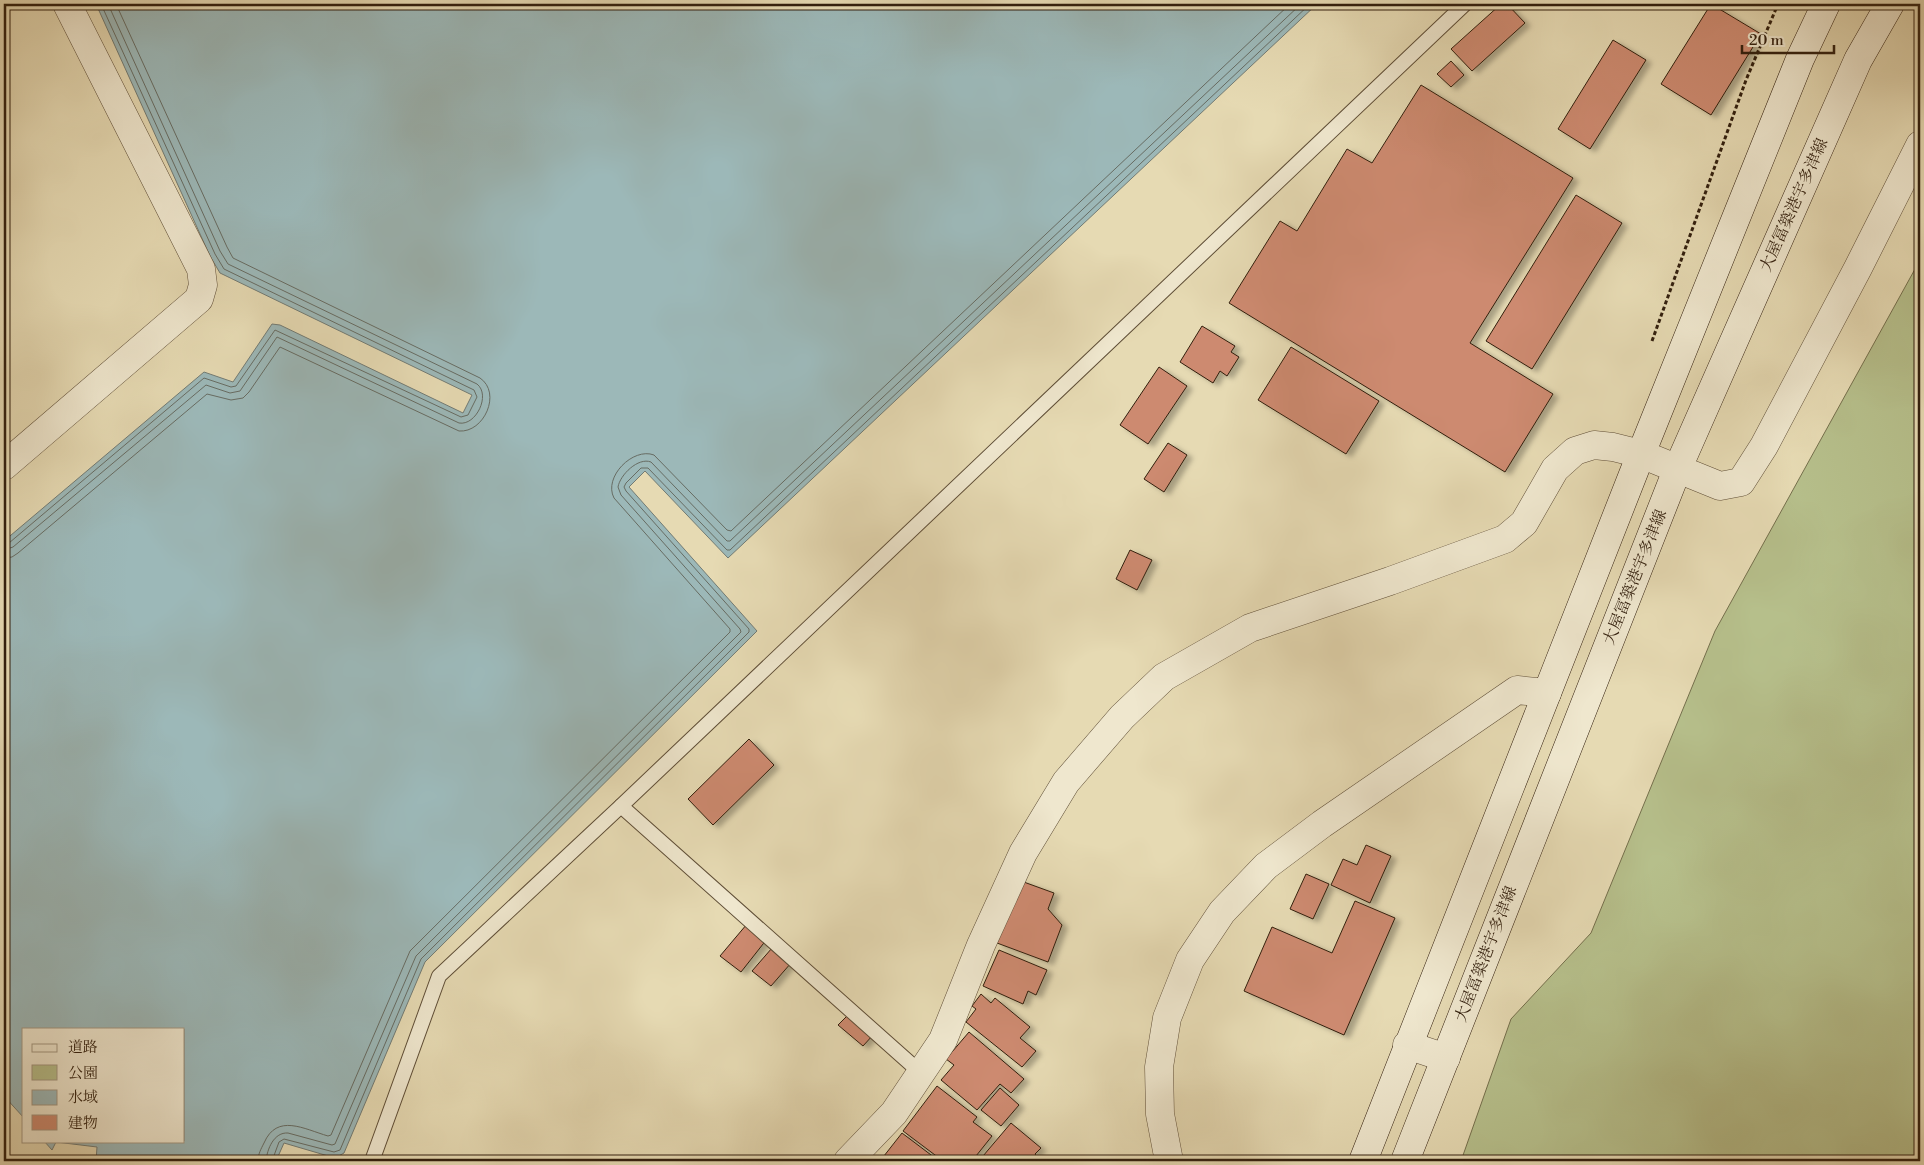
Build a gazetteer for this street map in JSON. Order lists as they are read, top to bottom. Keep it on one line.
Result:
{"streets":{"street":["大屋冨築港宇多津線"]},"legend":["道路","公園","水域","建物"],"scale_bar":"20 m"}
